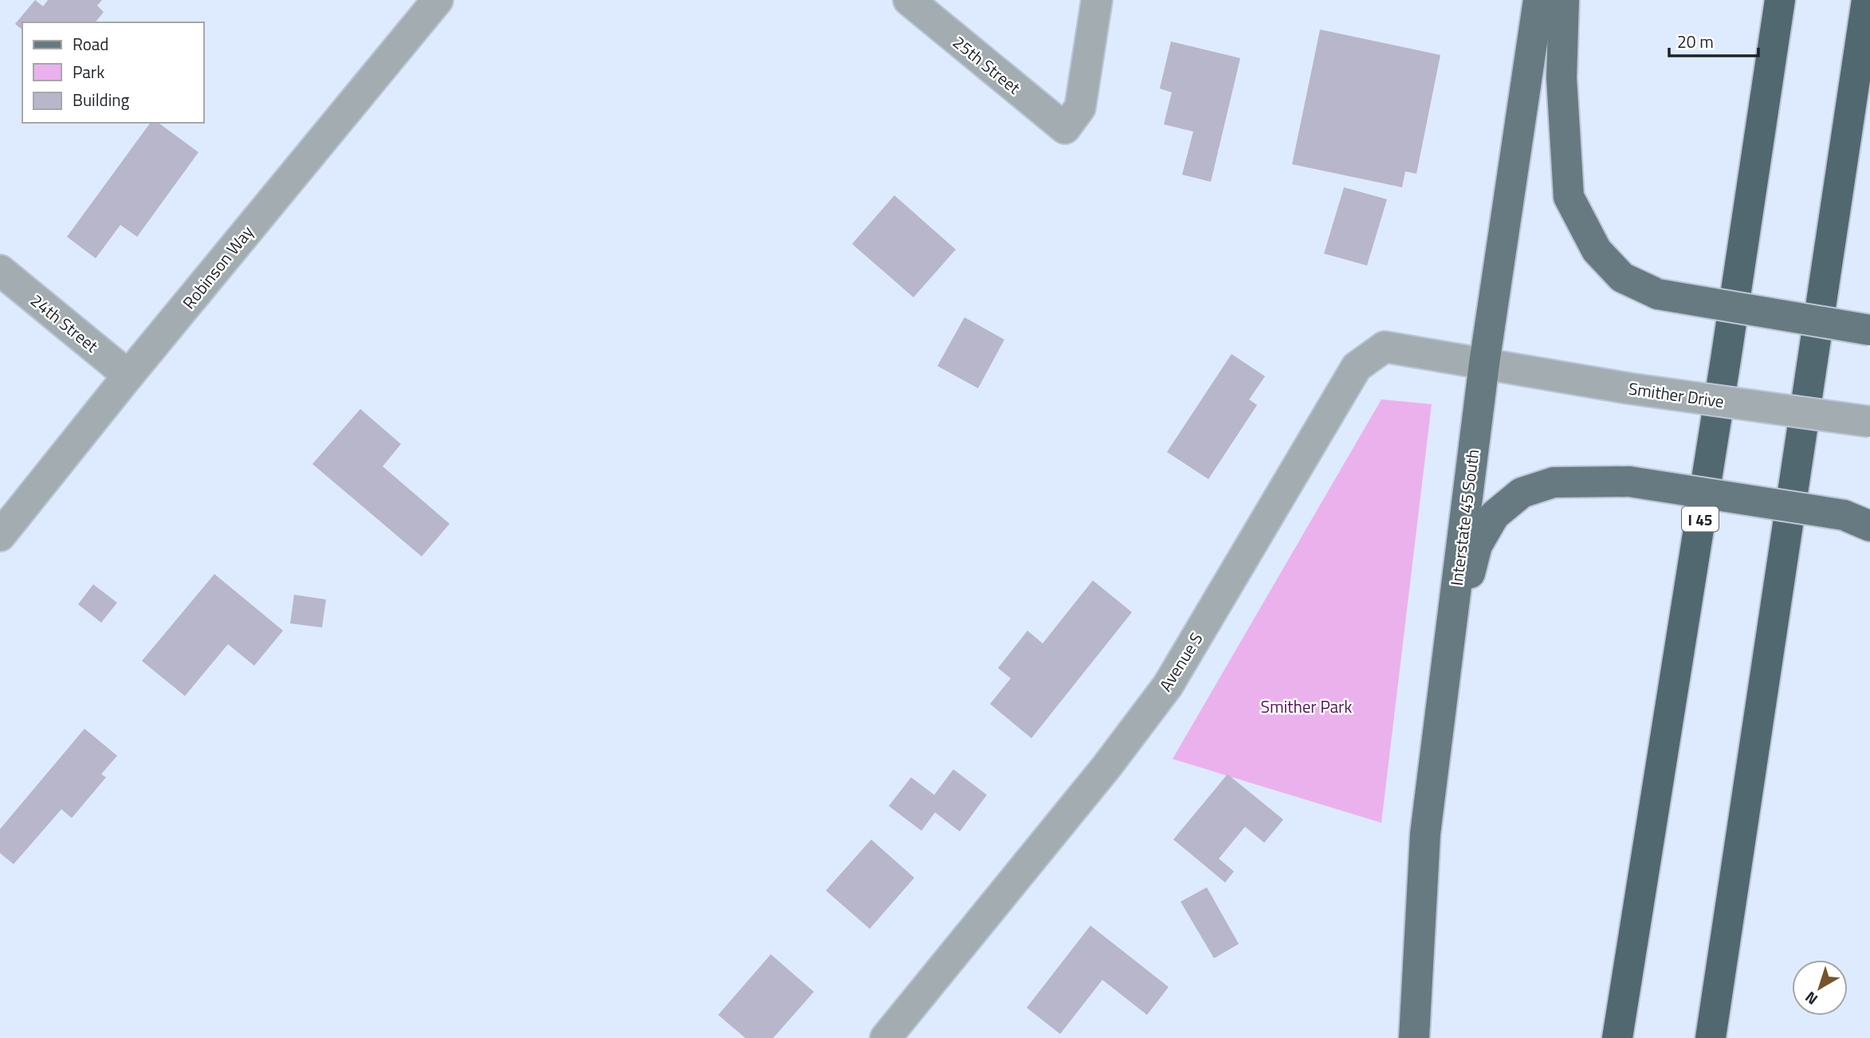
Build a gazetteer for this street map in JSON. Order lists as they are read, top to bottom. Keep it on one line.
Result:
{"streets":{"highway":["I 45"],"main road":["Interstate 45 South"],"street":["25th Street","Robinson Way","24th Street","Smither Drive","Avenue S"]},"crossings":[["Robinson Way","24th Street"],["Smither Drive","Interstate 45 South"],["Smither Drive","Avenue S"],["Interstate 45 South","Avenue S"]],"parks":["Smither Park"],"legend":["Road","Park","Building"],"scale_bar":"20 m","north":"bottom left"}
